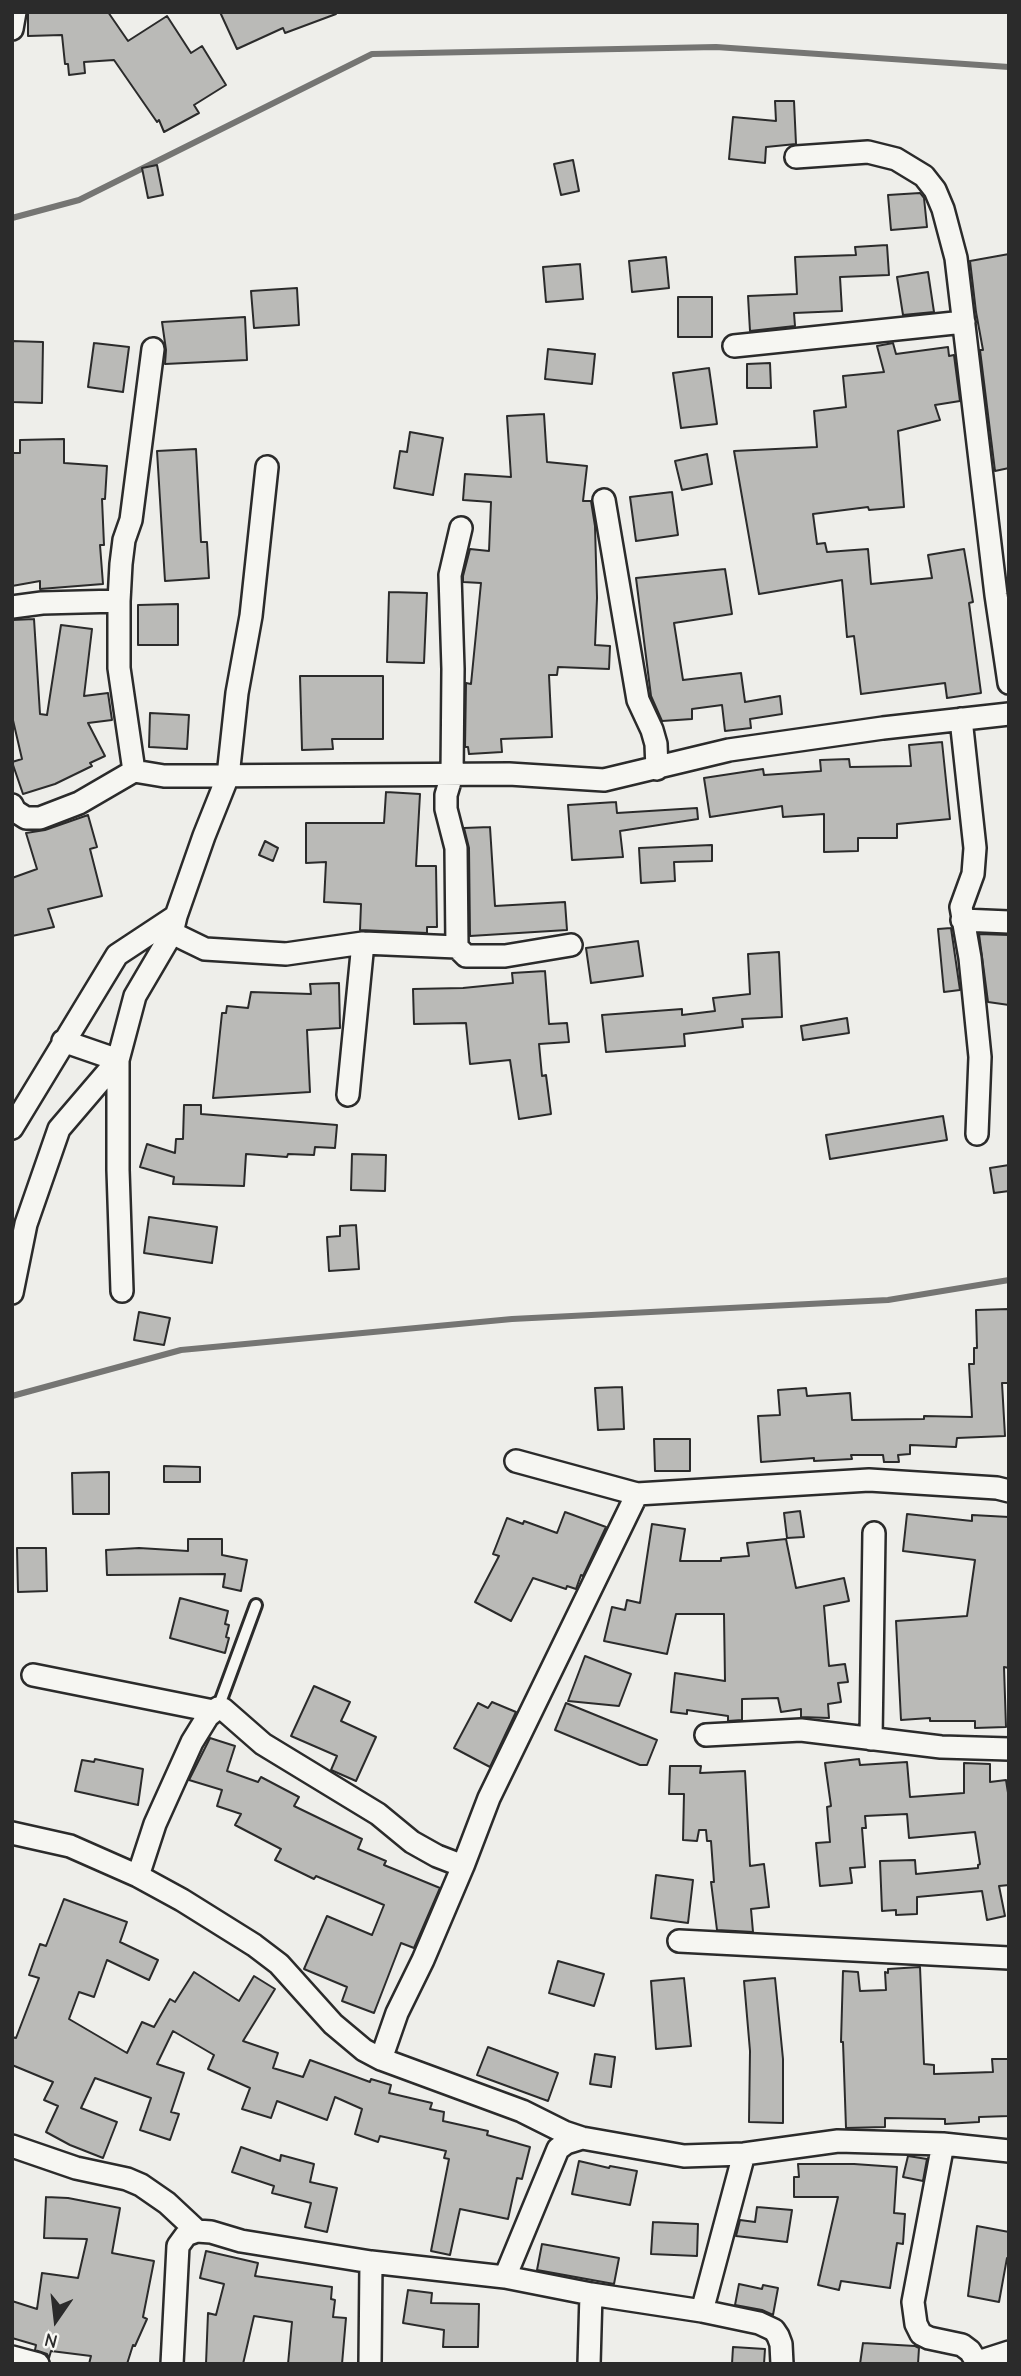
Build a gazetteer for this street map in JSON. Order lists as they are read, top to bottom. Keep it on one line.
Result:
{"north":"bottom"}
